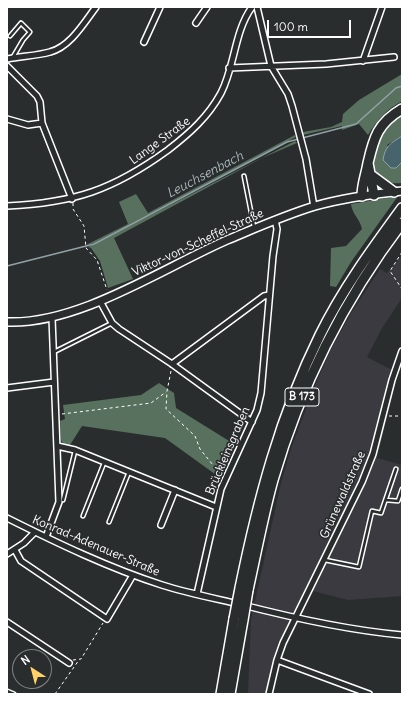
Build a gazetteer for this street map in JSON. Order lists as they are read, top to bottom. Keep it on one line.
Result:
{"streets":{"highway":["B 173"],"street":["Lange Straße","Viktor-von-Scheffel-Straße","Brückleinsgraben","Grünewaldstraße","Konrad-Adenauer-Straße"]},"crossings":[["Viktor-von-Scheffel-Straße","Brückleinsgraben"],["Brückleinsgraben","Konrad-Adenauer-Straße"],["Grünewaldstraße","Konrad-Adenauer-Straße"]],"water":["Leuchsenbach"],"scale_bar":"100 m","north":"top left"}
